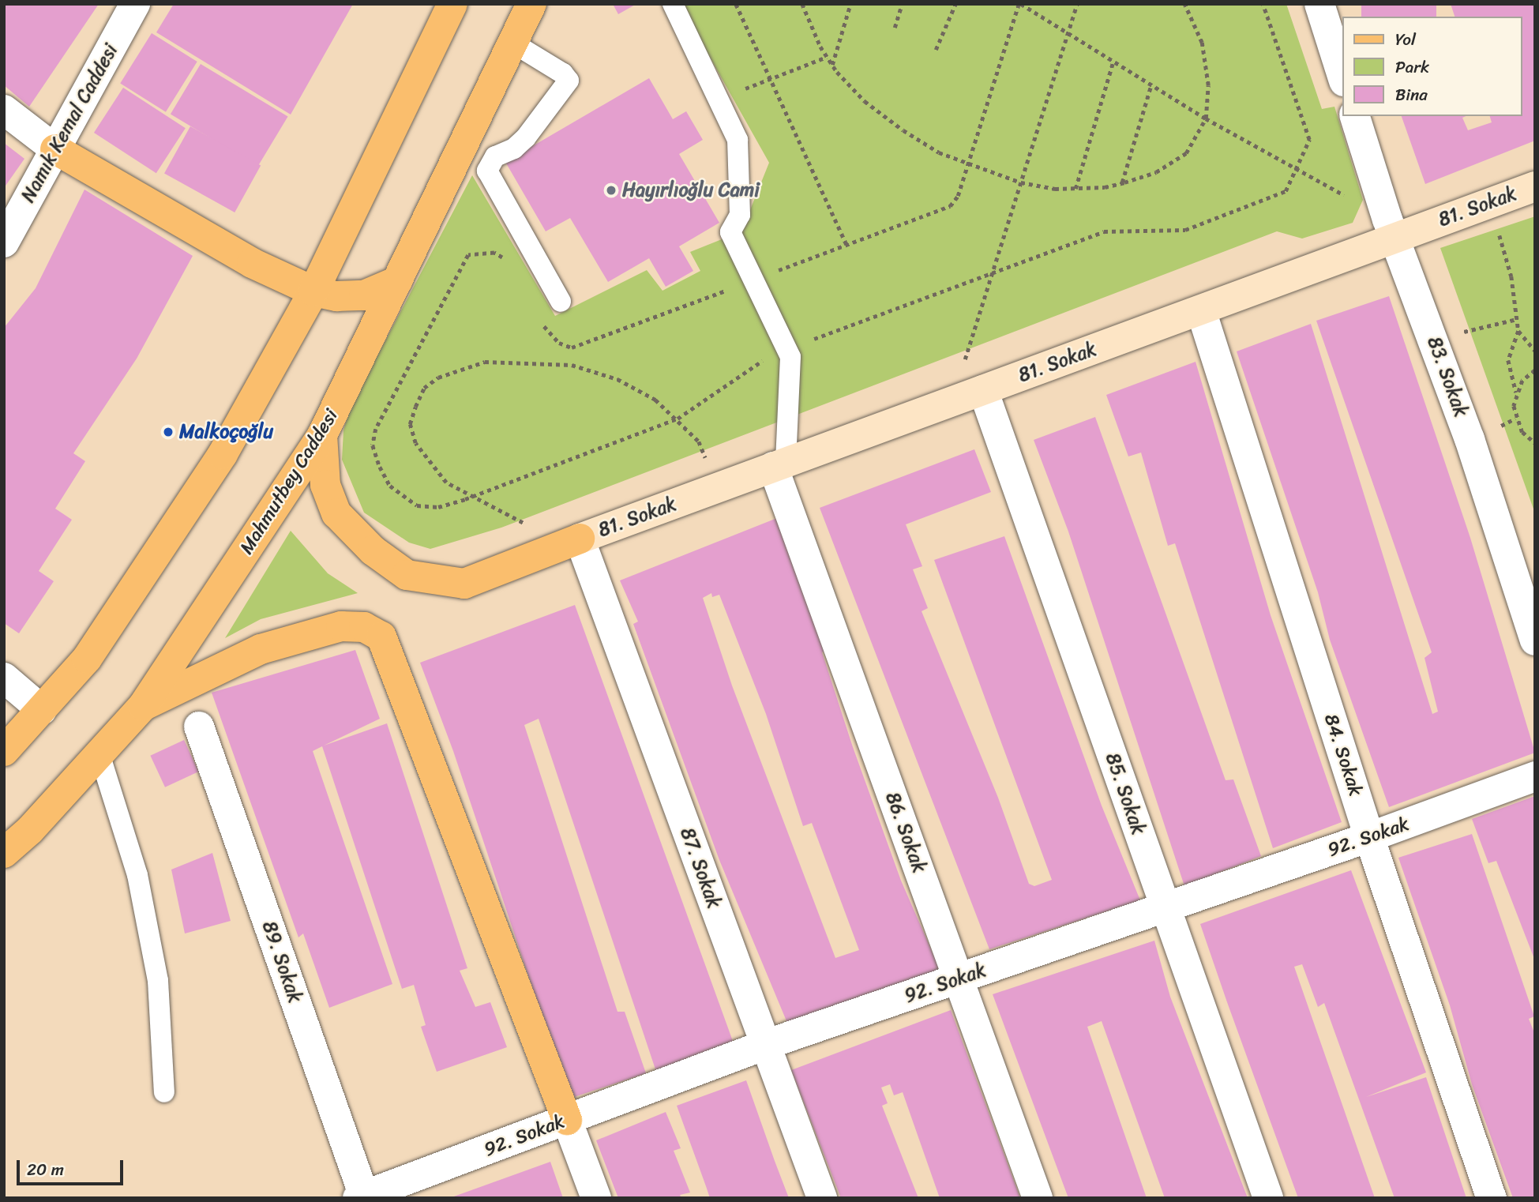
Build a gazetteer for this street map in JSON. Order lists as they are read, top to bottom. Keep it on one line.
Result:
{"streets":{"main road":["Mahmutbey Caddesi"],"street":["Namık Kemal Caddesi","81. Sokak","83. Sokak","84. Sokak","85. Sokak","86. Sokak","92. Sokak","87. Sokak","89. Sokak"]},"crossings":[["81. Sokak","83. Sokak"],["81. Sokak","84. Sokak"],["81. Sokak","85. Sokak"],["81. Sokak","86. Sokak"],["81. Sokak","87. Sokak"],["84. Sokak","92. Sokak"],["85. Sokak","92. Sokak"],["86. Sokak","92. Sokak"],["92. Sokak","87. Sokak"],["92. Sokak","89. Sokak"]],"places":["Hayırlıoğlu Cami","Malkoçoğlu"],"legend":["Yol","Park","Bina"],"scale_bar":"20 m"}
